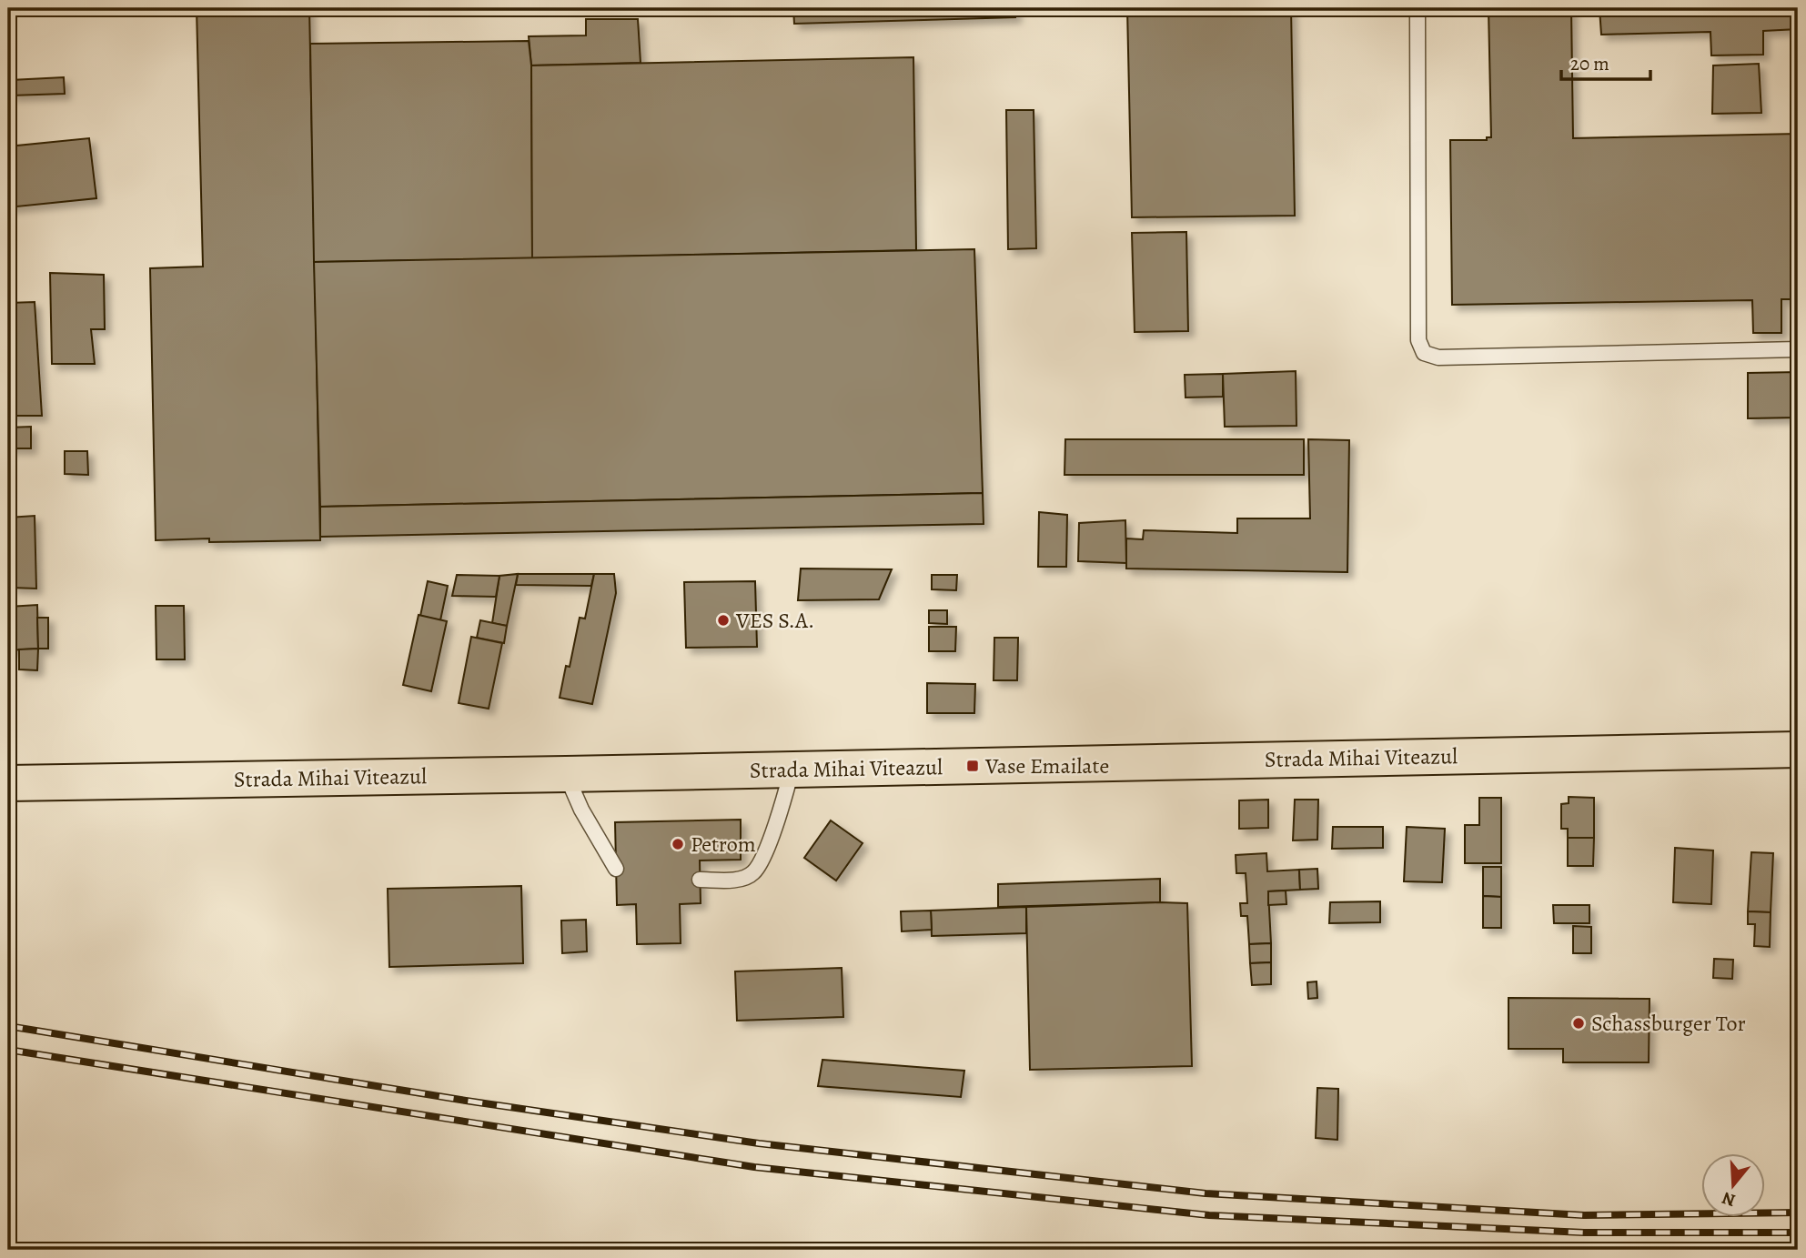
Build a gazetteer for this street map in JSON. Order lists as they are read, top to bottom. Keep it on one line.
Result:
{"streets":{"highway":["Strada Mihai Viteazul"]},"places":{"other":["VES S.A.","Petrom","Schassburger Tor"],"transit":["Vase Emailate"]},"scale_bar":"20 m","north":"bottom"}
